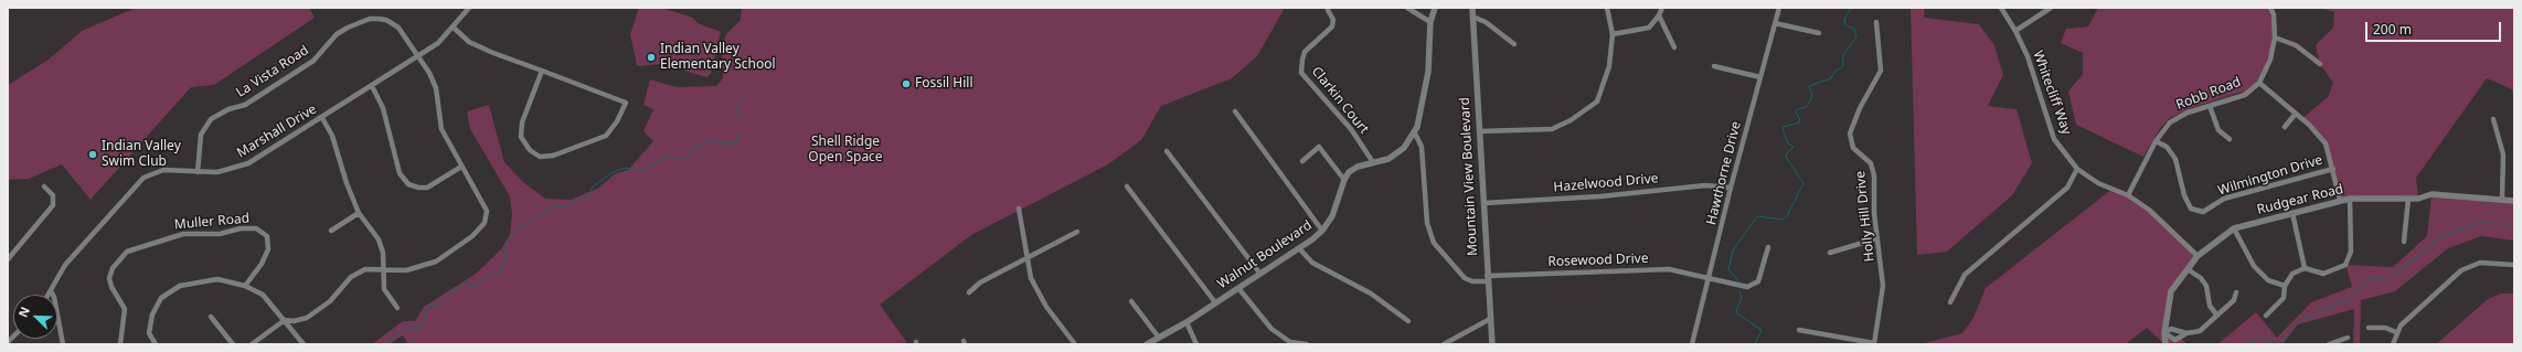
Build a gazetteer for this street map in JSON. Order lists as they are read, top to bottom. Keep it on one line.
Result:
{"streets":{"street":["La Vista Road","Whitecliff Way","Robb Road","Clarkin Court","Marshall Drive","Hawthorne Drive","Wilmington Drive","Mountain View Boulevard","Hazelwood Drive","Rudgear Road","Holly Hill Drive","Muller Road","Walnut Boulevard","Rosewood Drive"]},"crossings":[["La Vista Road","Marshall Drive"],["Whitecliff Way","Robb Road"],["Whitecliff Way","Rudgear Road"],["Robb Road","Wilmington Drive"],["Hawthorne Drive","Hazelwood Drive"],["Hawthorne Drive","Rosewood Drive"],["Mountain View Boulevard","Hazelwood Drive"],["Mountain View Boulevard","Rosewood Drive"]],"parks":["Shell Ridge Open Space"],"places":["Indian Valley Elementary School","Fossil Hill","Indian Valley Swim Club"],"scale_bar":"200 m","north":"top left"}
